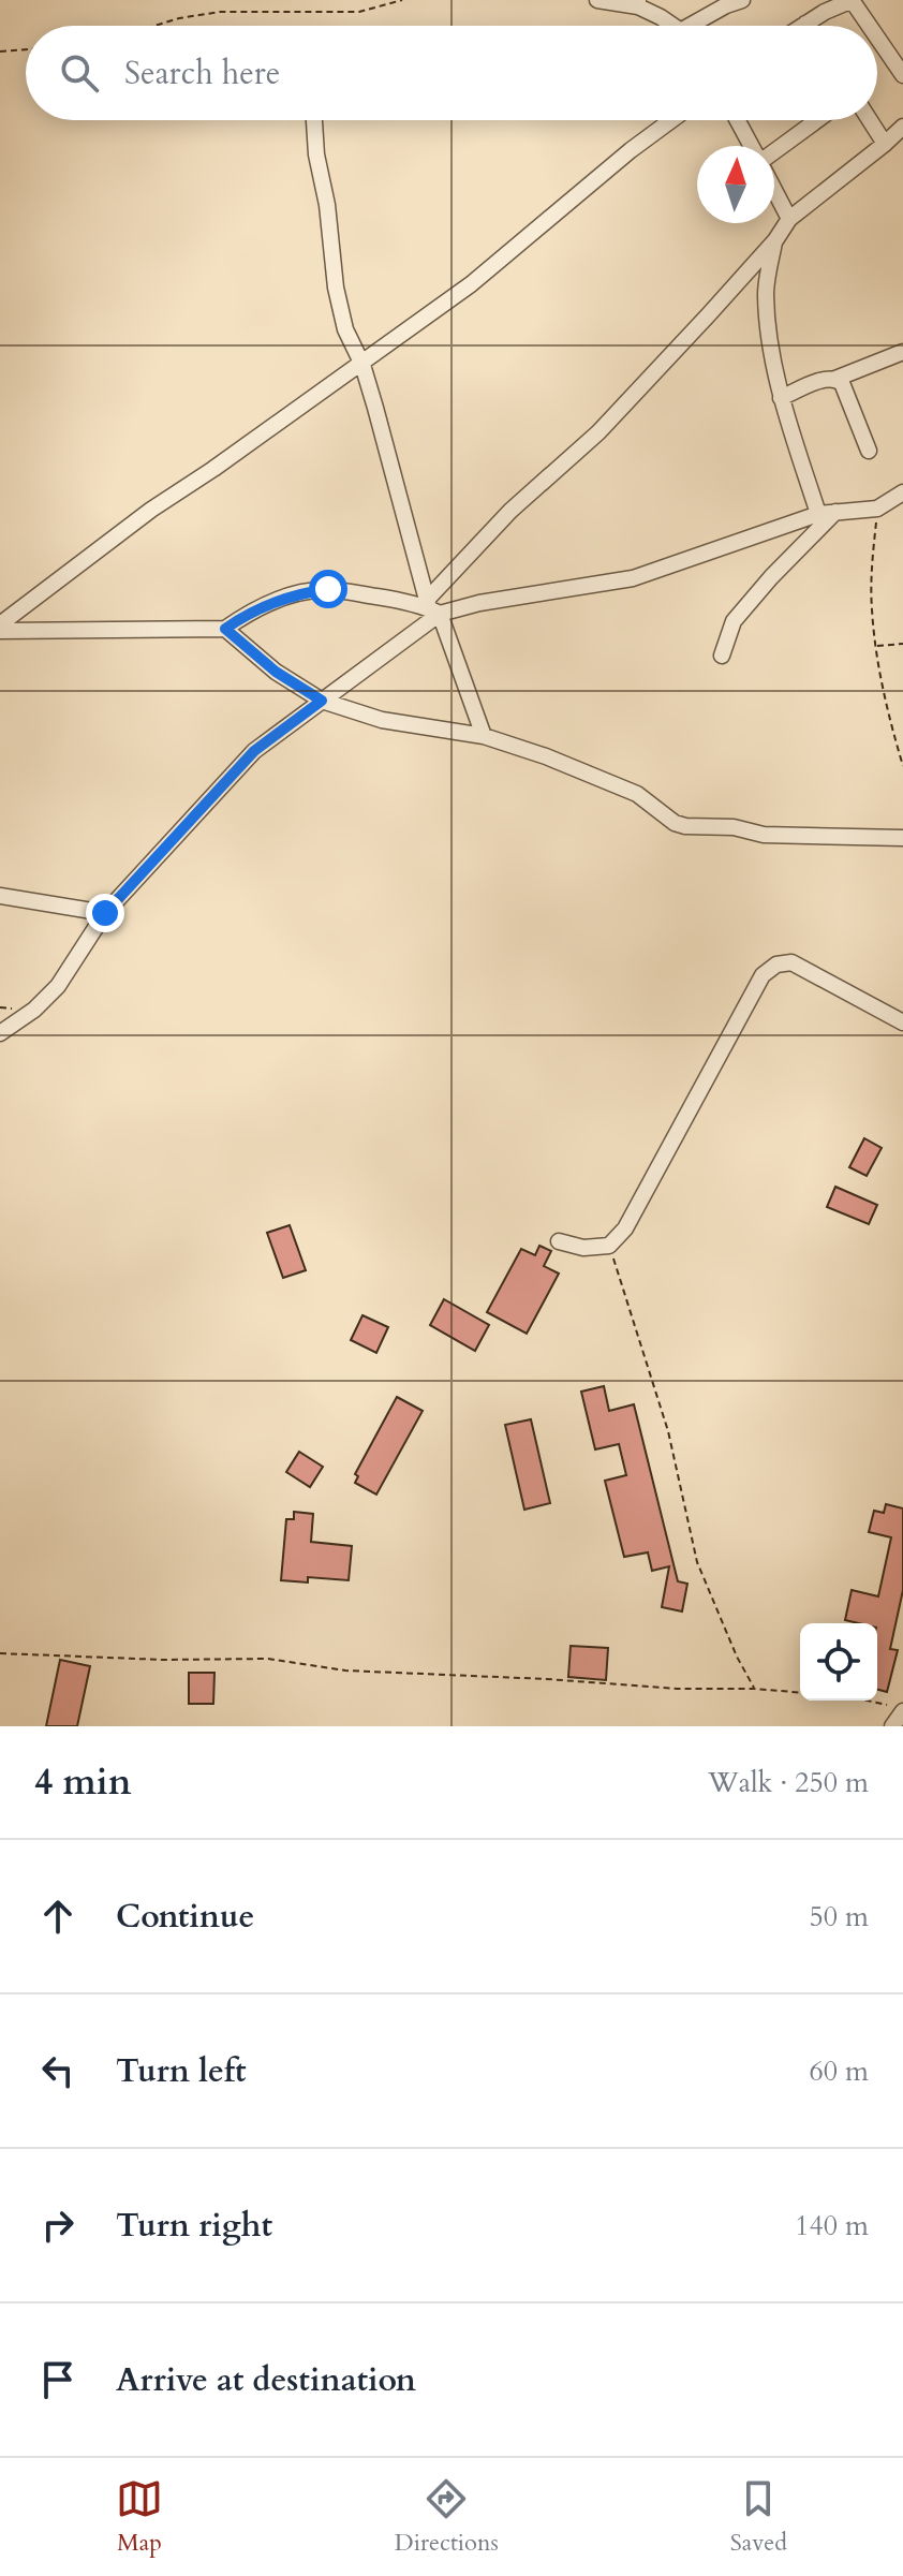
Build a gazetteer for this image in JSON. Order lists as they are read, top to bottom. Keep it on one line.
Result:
{"north":"top","page":{"search":"Search here","heading":["4 min","Walk · 250 m"],"list":[["Continue","50 m"],["Turn left","60 m"],["Turn right","140 m"],"Arrive at destination"],"nav":["Map","Directions","Saved"]}}
